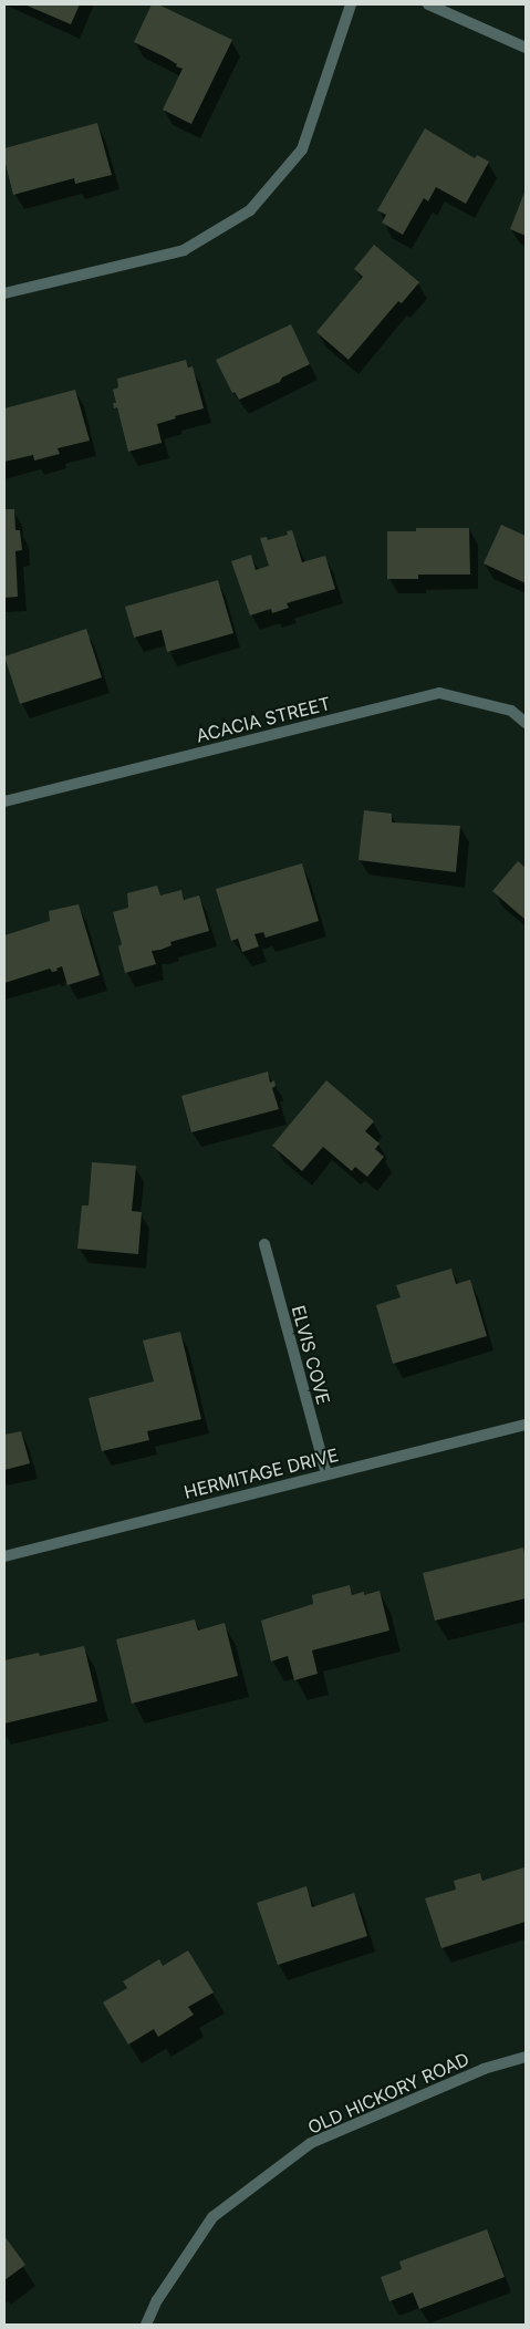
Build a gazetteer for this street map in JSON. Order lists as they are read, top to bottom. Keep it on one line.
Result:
{"streets":{"street":["ACACIA STREET","ELVIS COVE","HERMITAGE DRIVE","OLD HICKORY ROAD"]},"crossings":[["ELVIS COVE","HERMITAGE DRIVE"]]}
